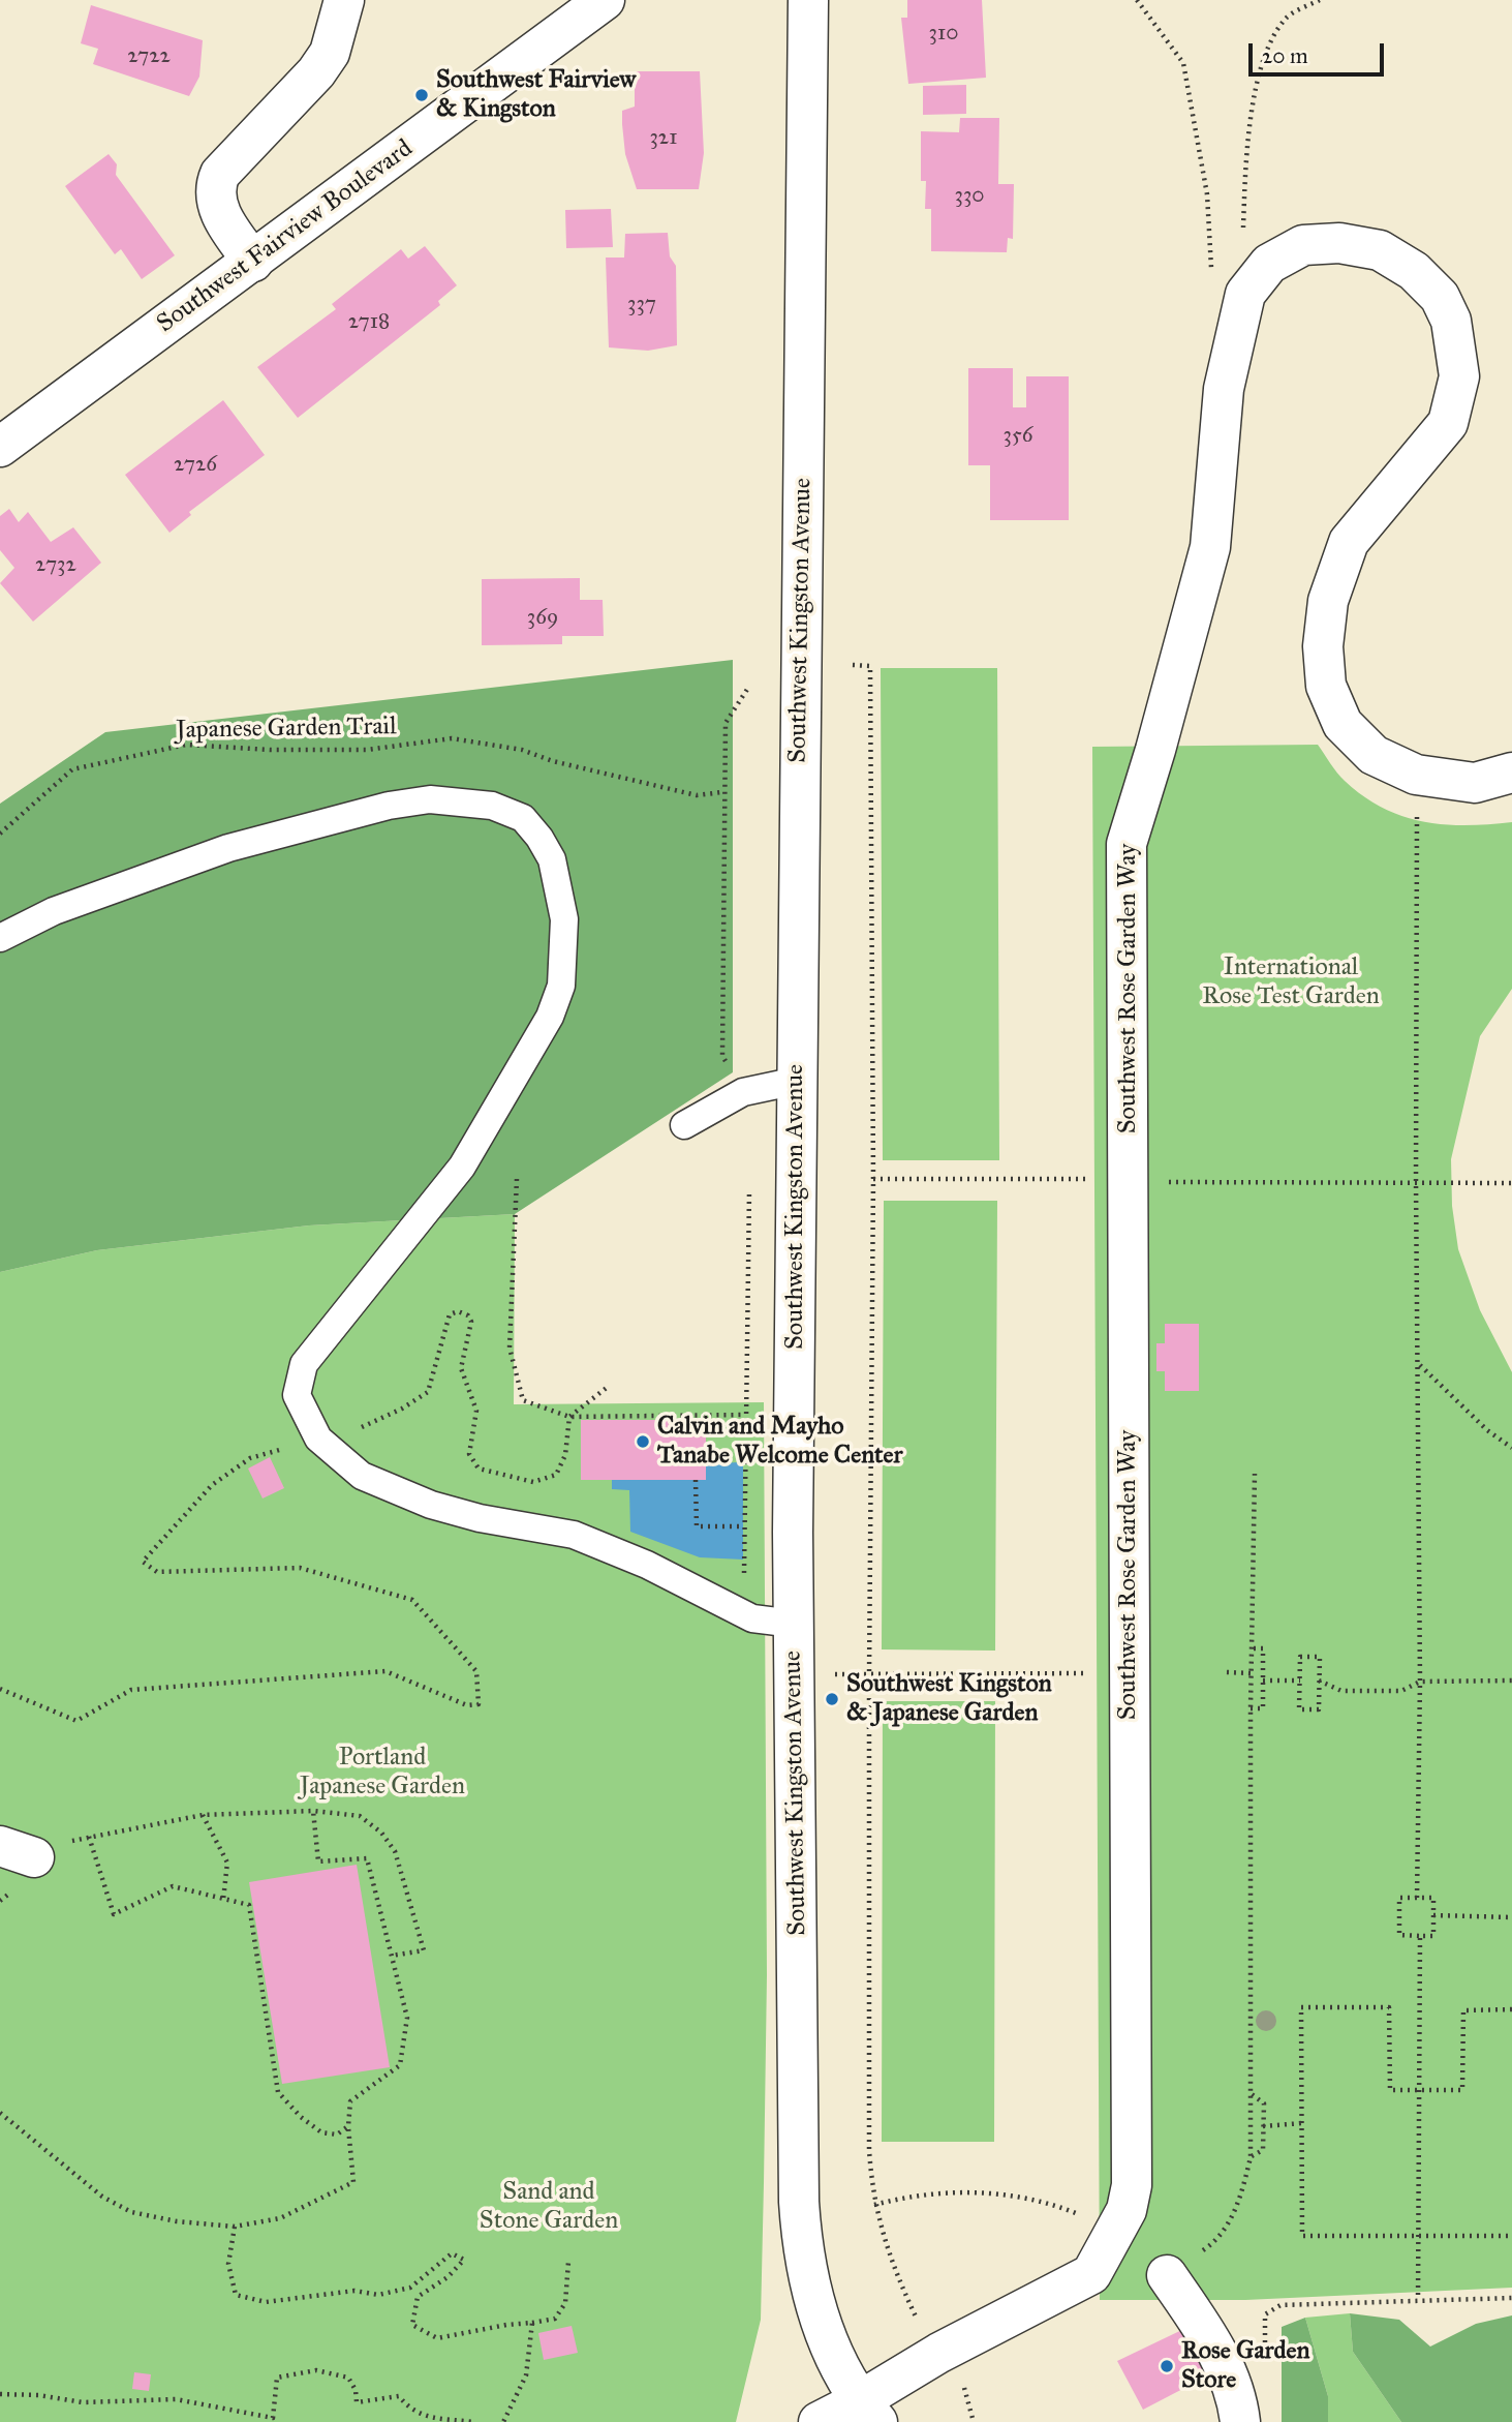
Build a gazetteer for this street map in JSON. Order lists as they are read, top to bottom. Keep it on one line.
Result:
{"streets":{"street":["Southwest Fairview Boulevard","Southwest Kingston Avenue","Southwest Rose Garden Way"],"path":["Japanese Garden Trail"]},"crossings":[["Southwest Kingston Avenue","Southwest Rose Garden Way"]],"parks":["International Rose Test Garden","Portland Japanese Garden","Sand and Stone Garden"],"places":["Southwest Fairview & Kingston","Calvin and Mayho Tanabe Welcome Center","Southwest Kingston & Japanese Garden","Rose Garden Store"],"house_numbers":["310","2722","321","330","337","2718","356","2726","2732","369"],"scale_bar":"20 m"}
